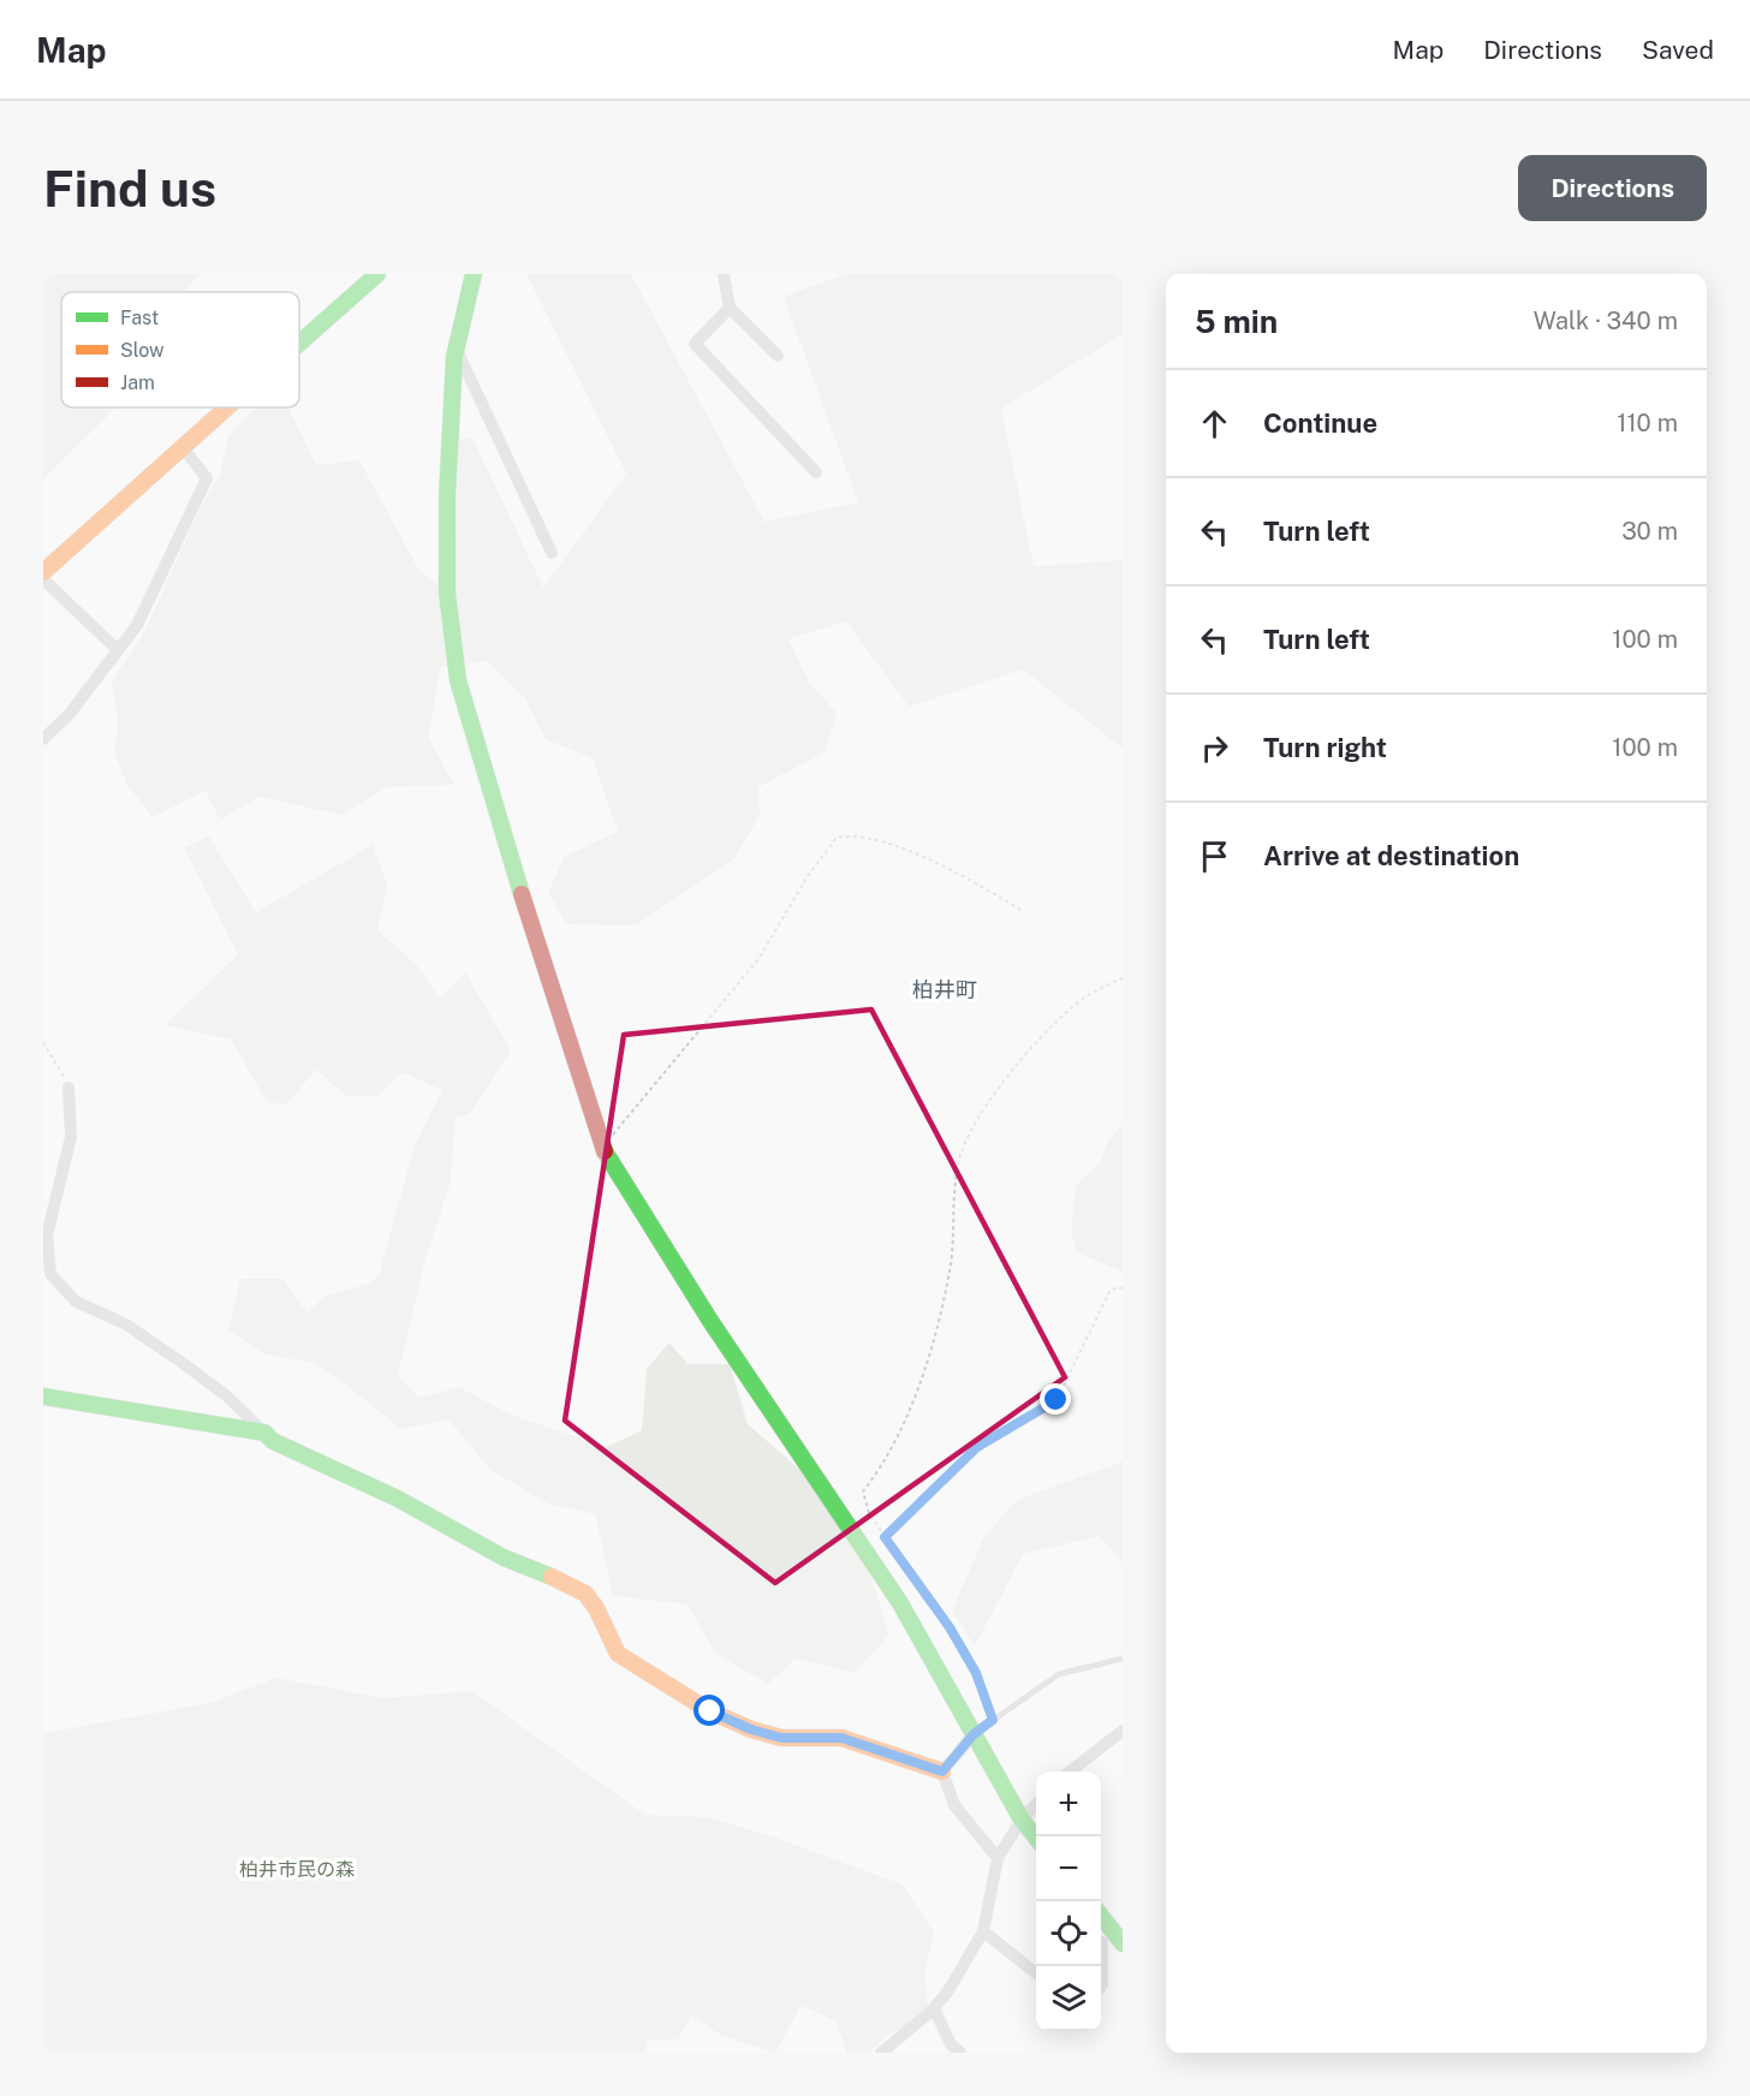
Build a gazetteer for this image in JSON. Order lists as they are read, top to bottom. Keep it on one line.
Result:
{"districts":["柏井町"],"parks":["柏井市民の森"],"legend":["Fast","Slow","Jam"],"page":{"header":"Map","nav":["Map","Directions","Saved"],"buttons":"Directions","title":"Find us","heading":["5 min","Walk · 340 m"],"list":[["Continue","110 m"],["Turn left","30 m"],["Turn left","100 m"],["Turn right","100 m"],"Arrive at destination"],"map_buttons":["+","−"]}}
